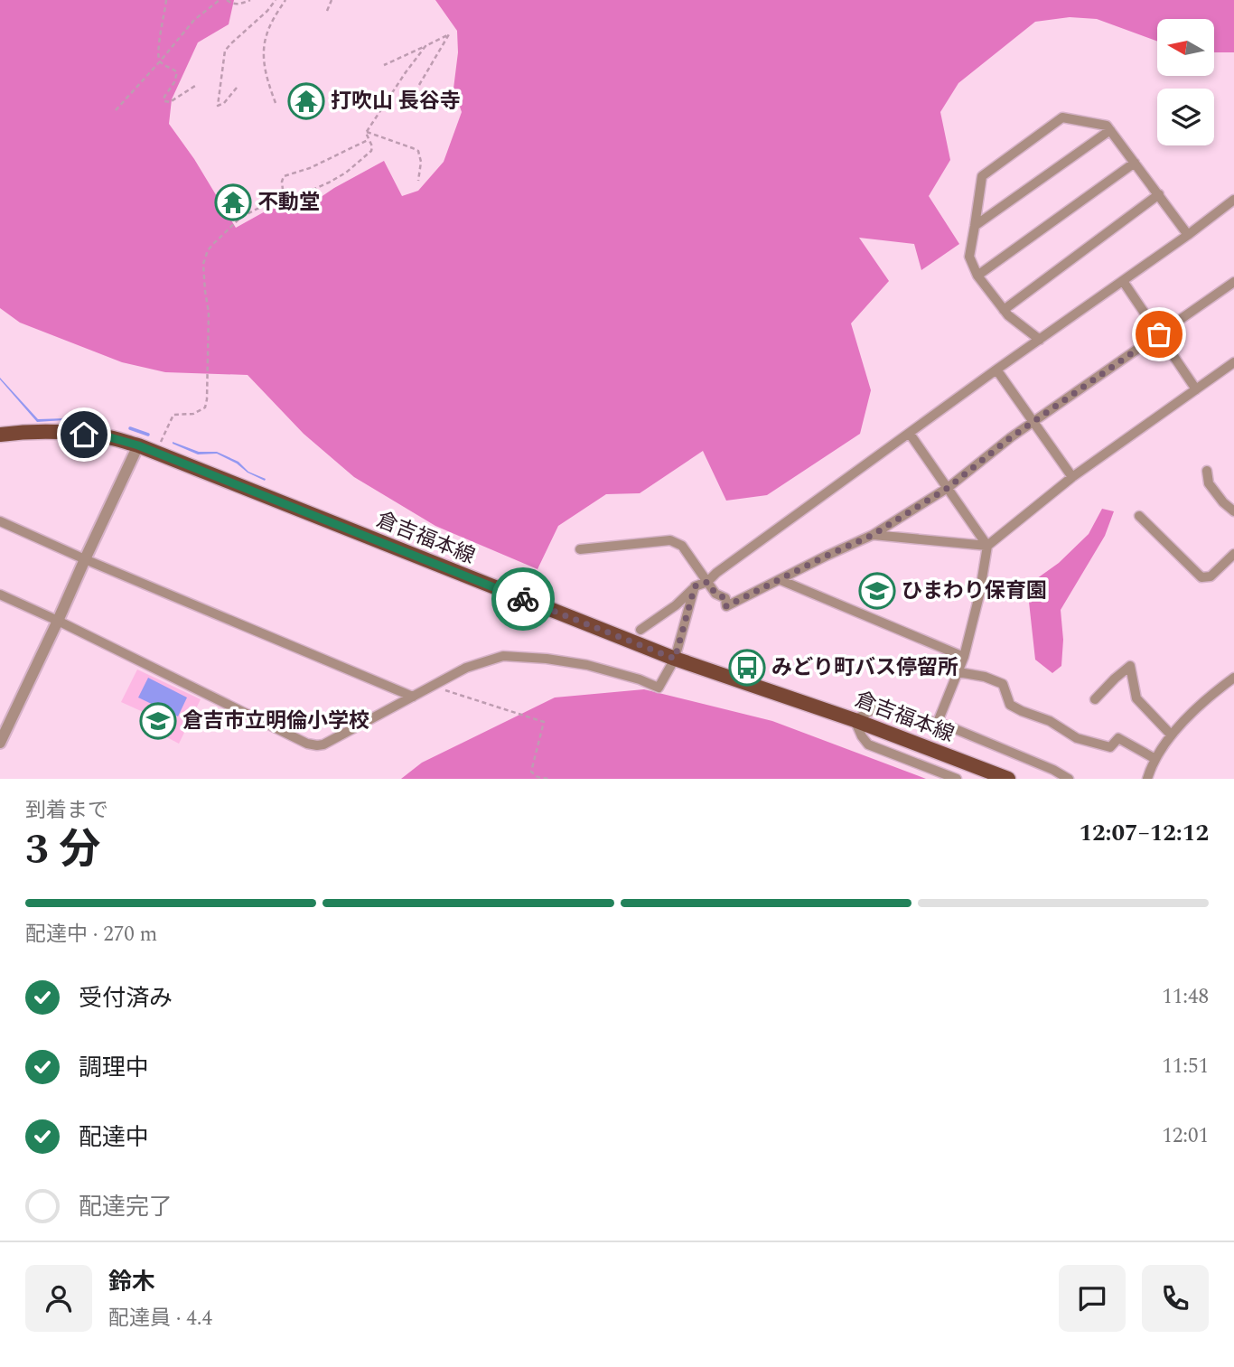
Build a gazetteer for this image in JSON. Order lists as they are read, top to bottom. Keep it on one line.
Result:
{"streets":{"main road":["倉吉福本線"]},"places":{"temple":["打吹山 長谷寺","不動堂"],"school or university":["ひまわり保育園","倉吉市立明倫小学校"],"bus stop":["みどり町バス停留所"]},"north":"left","page":{"heading":["3 分","到着まで","12:07–12:12"],"panel":["鈴木","配達員 · 4.4"],"bar":"配達中 · 270 m","list":[["受付済み","11:48"],["調理中","11:51"],["配達中","12:01"],"配達完了"]}}
